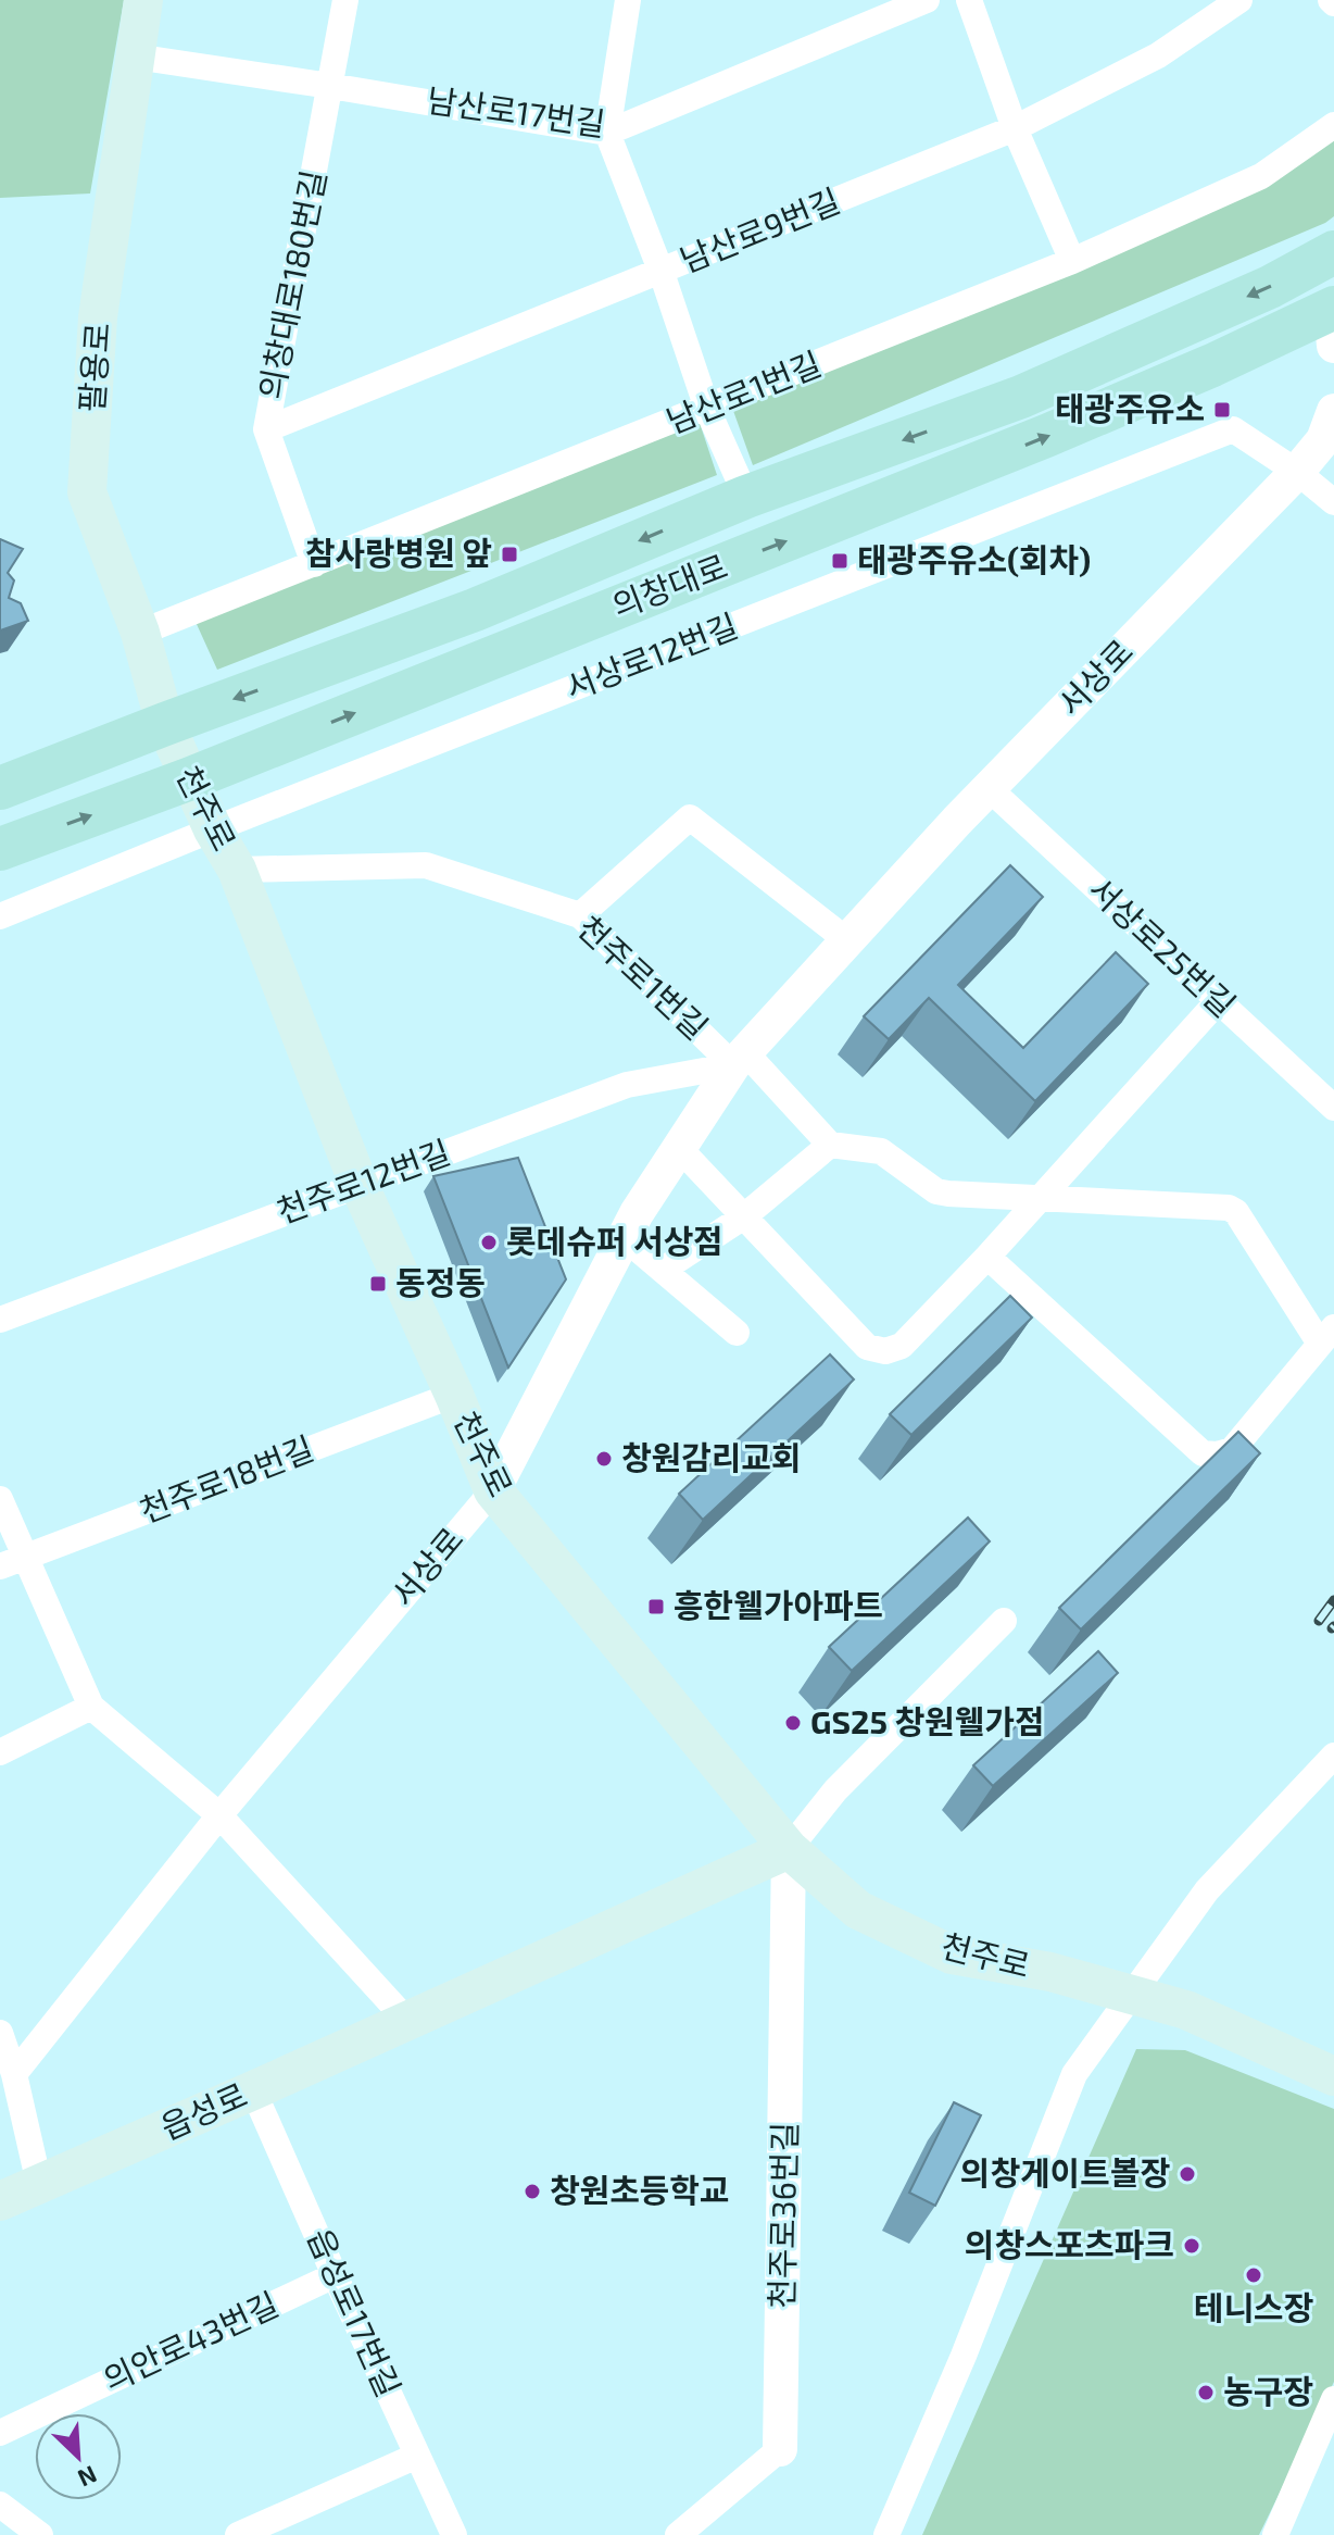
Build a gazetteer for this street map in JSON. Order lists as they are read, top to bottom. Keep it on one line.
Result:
{"streets":{"main road":["팔용로","의창대로","천주로","읍성로"],"street":["남산로17번길","남산로9번길","의창대로180번길","남산로1번길","서상로12번길","서상로","서상로25번길","천주로1번길","천주로12번길","천주로18번길","천주로36번길","읍성로17번길","의안로43번길"]},"crossings":[["남산로17번길","의창대로180번길"],["남산로17번길","팔용로"],["남산로9번길","의창대로180번길"],["의창대로180번길","남산로1번길"],["팔용로","남산로1번길"],["팔용로","의창대로"],["팔용로","천주로"],["의창대로","천주로"],["서상로12번길","서상로"],["서상로12번길","천주로"],["서상로","천주로"],["서상로","서상로25번길"],["서상로","천주로1번길"],["서상로","천주로12번길"],["천주로","천주로1번길"],["천주로","천주로12번길"],["천주로","천주로18번길"],["천주로","읍성로"],["천주로","천주로36번길"],["천주로1번길","천주로12번길"],["읍성로","천주로36번길"],["읍성로","읍성로17번길"],["읍성로17번길","의안로43번길"]],"places":{"transit":["태광주유소","참사랑병원 앞","태광주유소(회차)","동정동","흥한웰가아파트"],"other":["롯데슈퍼 서상점","창원감리교회","GS25 창원웰가점","의창게이트볼장","창원초등학교","의창스포츠파크","테니스장","농구장"]},"north":"bottom right"}
